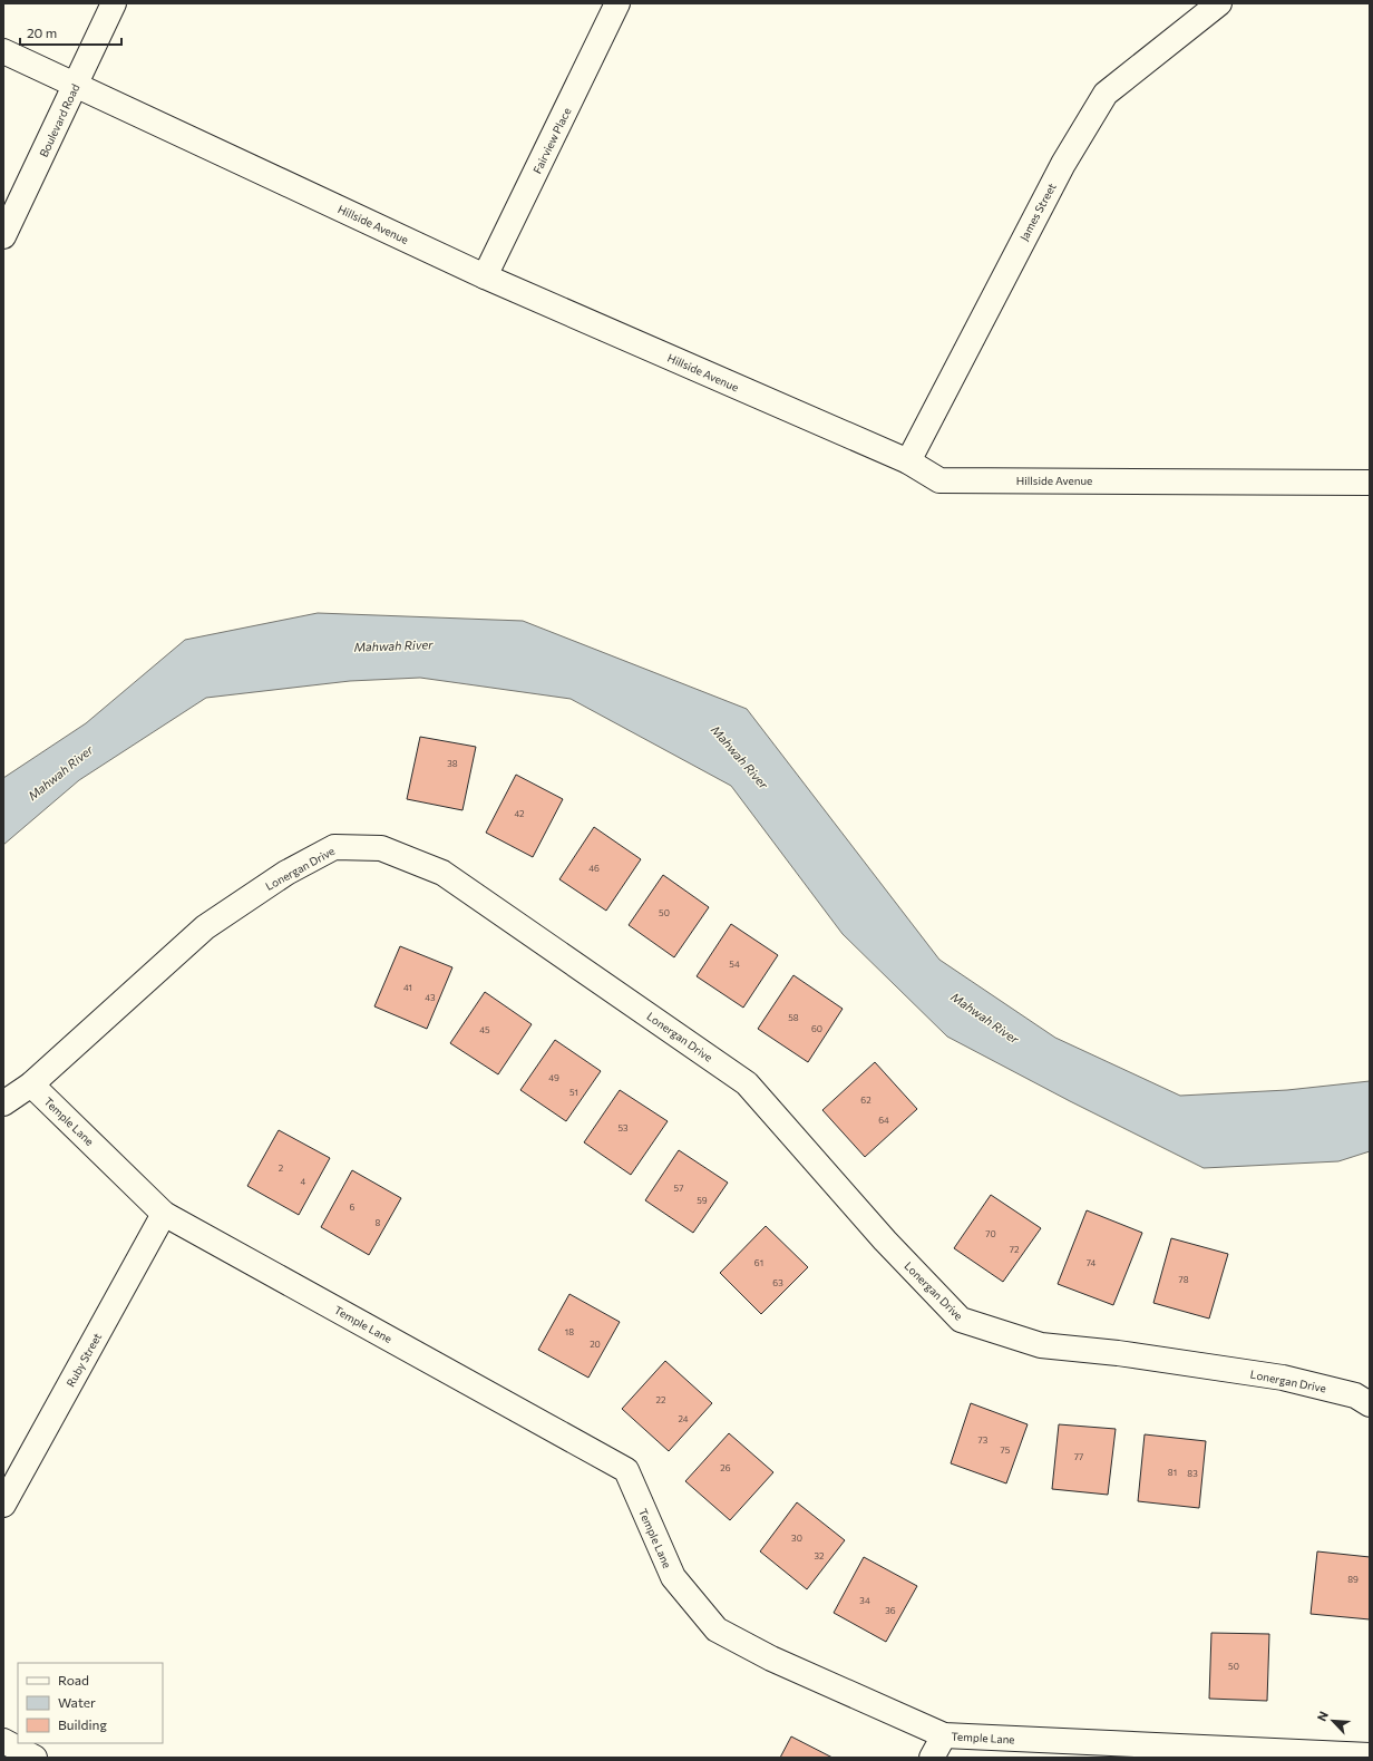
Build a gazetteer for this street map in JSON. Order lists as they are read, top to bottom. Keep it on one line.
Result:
{"streets":{"street":["Boulevard Road","Fairview Place","James Street","Hillside Avenue","Lonergan Drive","Temple Lane","Ruby Street"]},"crossings":[["Boulevard Road","Hillside Avenue"],["Fairview Place","Hillside Avenue"],["James Street","Hillside Avenue"],["Lonergan Drive","Temple Lane"],["Temple Lane","Ruby Street"]],"water":["Mahwah River"],"house_numbers":["38","42","46","50","54","41","43","58","60","45","49","51","62","64","53","2","4","57","59","6","8","70","72","61","74","78","63","18","20","22","24","73","75","77","26","81","83","30","32","89","34","36","50"],"legend":["Road","Water","Building"],"scale_bar":"20 m","north":"top left"}
